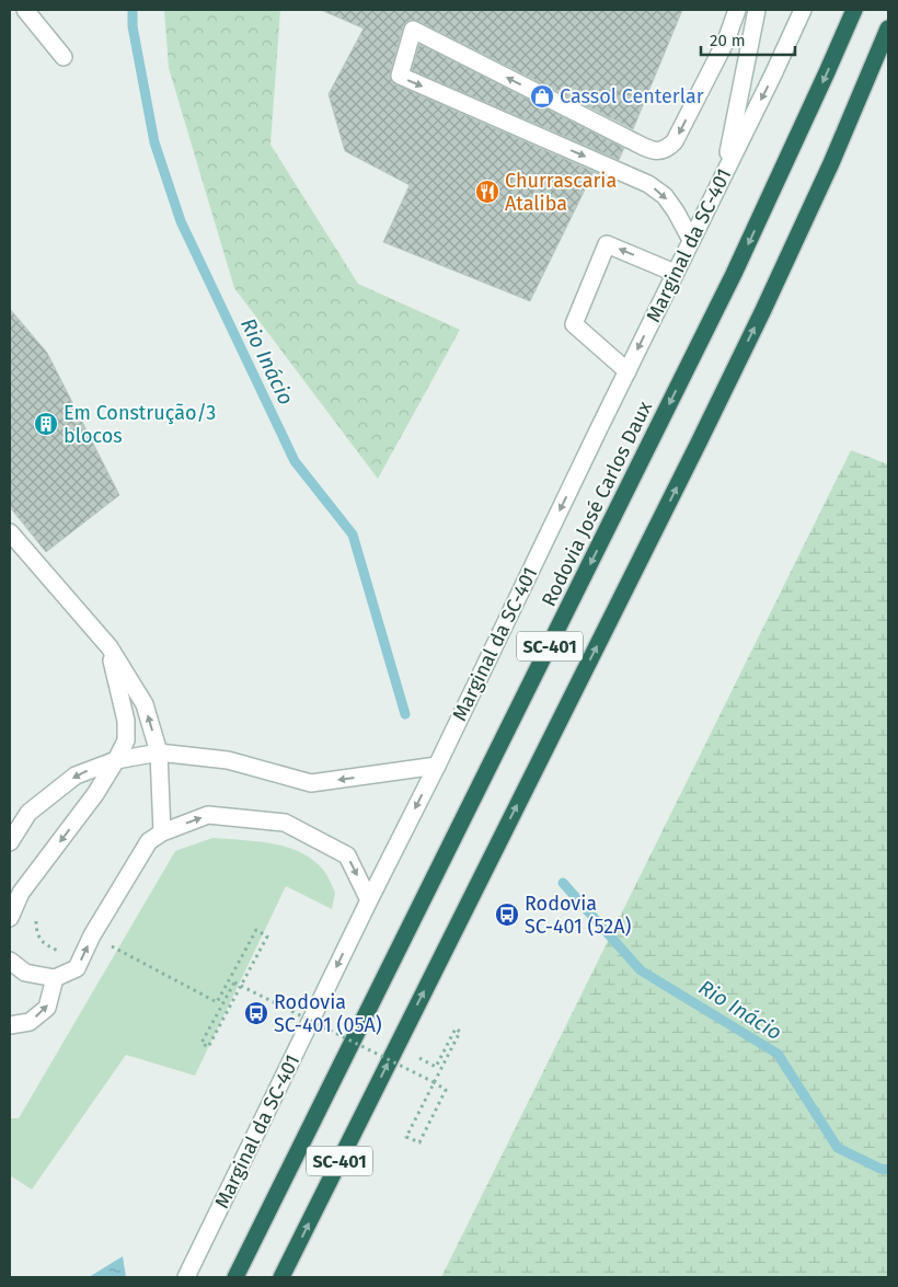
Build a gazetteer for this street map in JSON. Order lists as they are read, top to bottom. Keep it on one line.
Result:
{"streets":{"highway":["Rodovia José Carlos Daux","SC-401"],"main road":["Marginal da SC-401"]},"one_way":["Marginal da SC-401"],"water":["Rio Inácio"],"places":{"shop":["Cassol Centerlar"],"restaurant":["Churrascaria Ataliba"],"building":["Em Construção/3 blocos"],"bus stop":["Rodovia SC-401 (52A)","Rodovia SC-401 (05A)"]},"scale_bar":"20 m"}
